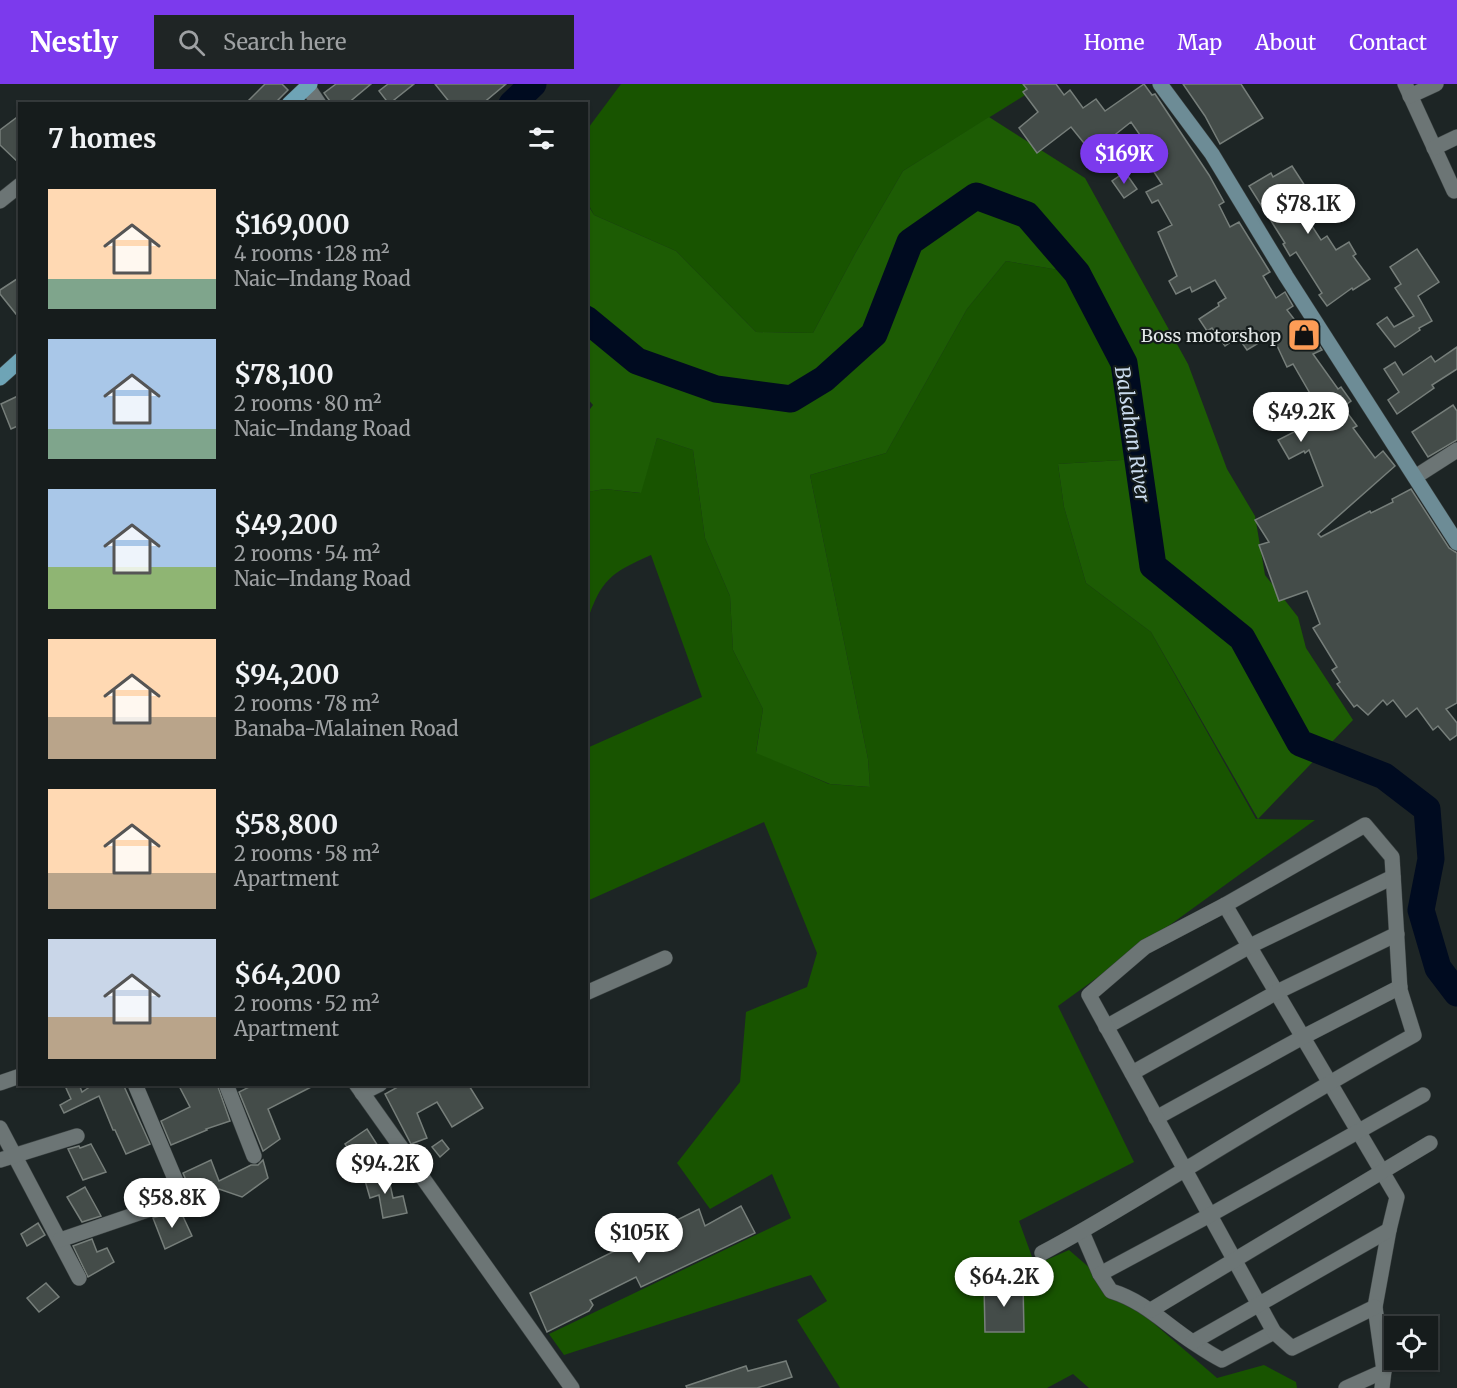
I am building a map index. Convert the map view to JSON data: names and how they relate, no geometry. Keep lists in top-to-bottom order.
{
  "water": ["Balsahan River"],
  "places": {
    "shop": ["Boss motorshop"]
  },
  "page": {
    "header": "Nestly",
    "search": "Search here",
    "nav": [
      "Home",
      "Map",
      "About",
      "Contact"
    ],
    "heading": "7 homes",
    "price": [
      "$169K",
      "$78.1K",
      "$49.2K",
      "$94.2K",
      "$58.8K",
      "$105K",
      "$64.2K"
    ],
    "list": [
      {
        "name": "$169,000",
        "note": "4 rooms · 128 m² · Naic–Indang Road"
      },
      {
        "name": "$78,100",
        "note": "2 rooms · 80 m² · Naic–Indang Road"
      },
      {
        "name": "$49,200",
        "note": "2 rooms · 54 m² · Naic–Indang Road"
      },
      {
        "name": "$94,200",
        "note": "2 rooms · 78 m² · Banaba-Malainen Road"
      },
      {
        "name": "$58,800",
        "note": "2 rooms · 58 m² · Apartment"
      },
      {
        "name": "$64,200",
        "note": "2 rooms · 52 m² · Apartment"
      }
    ]
  }
}
